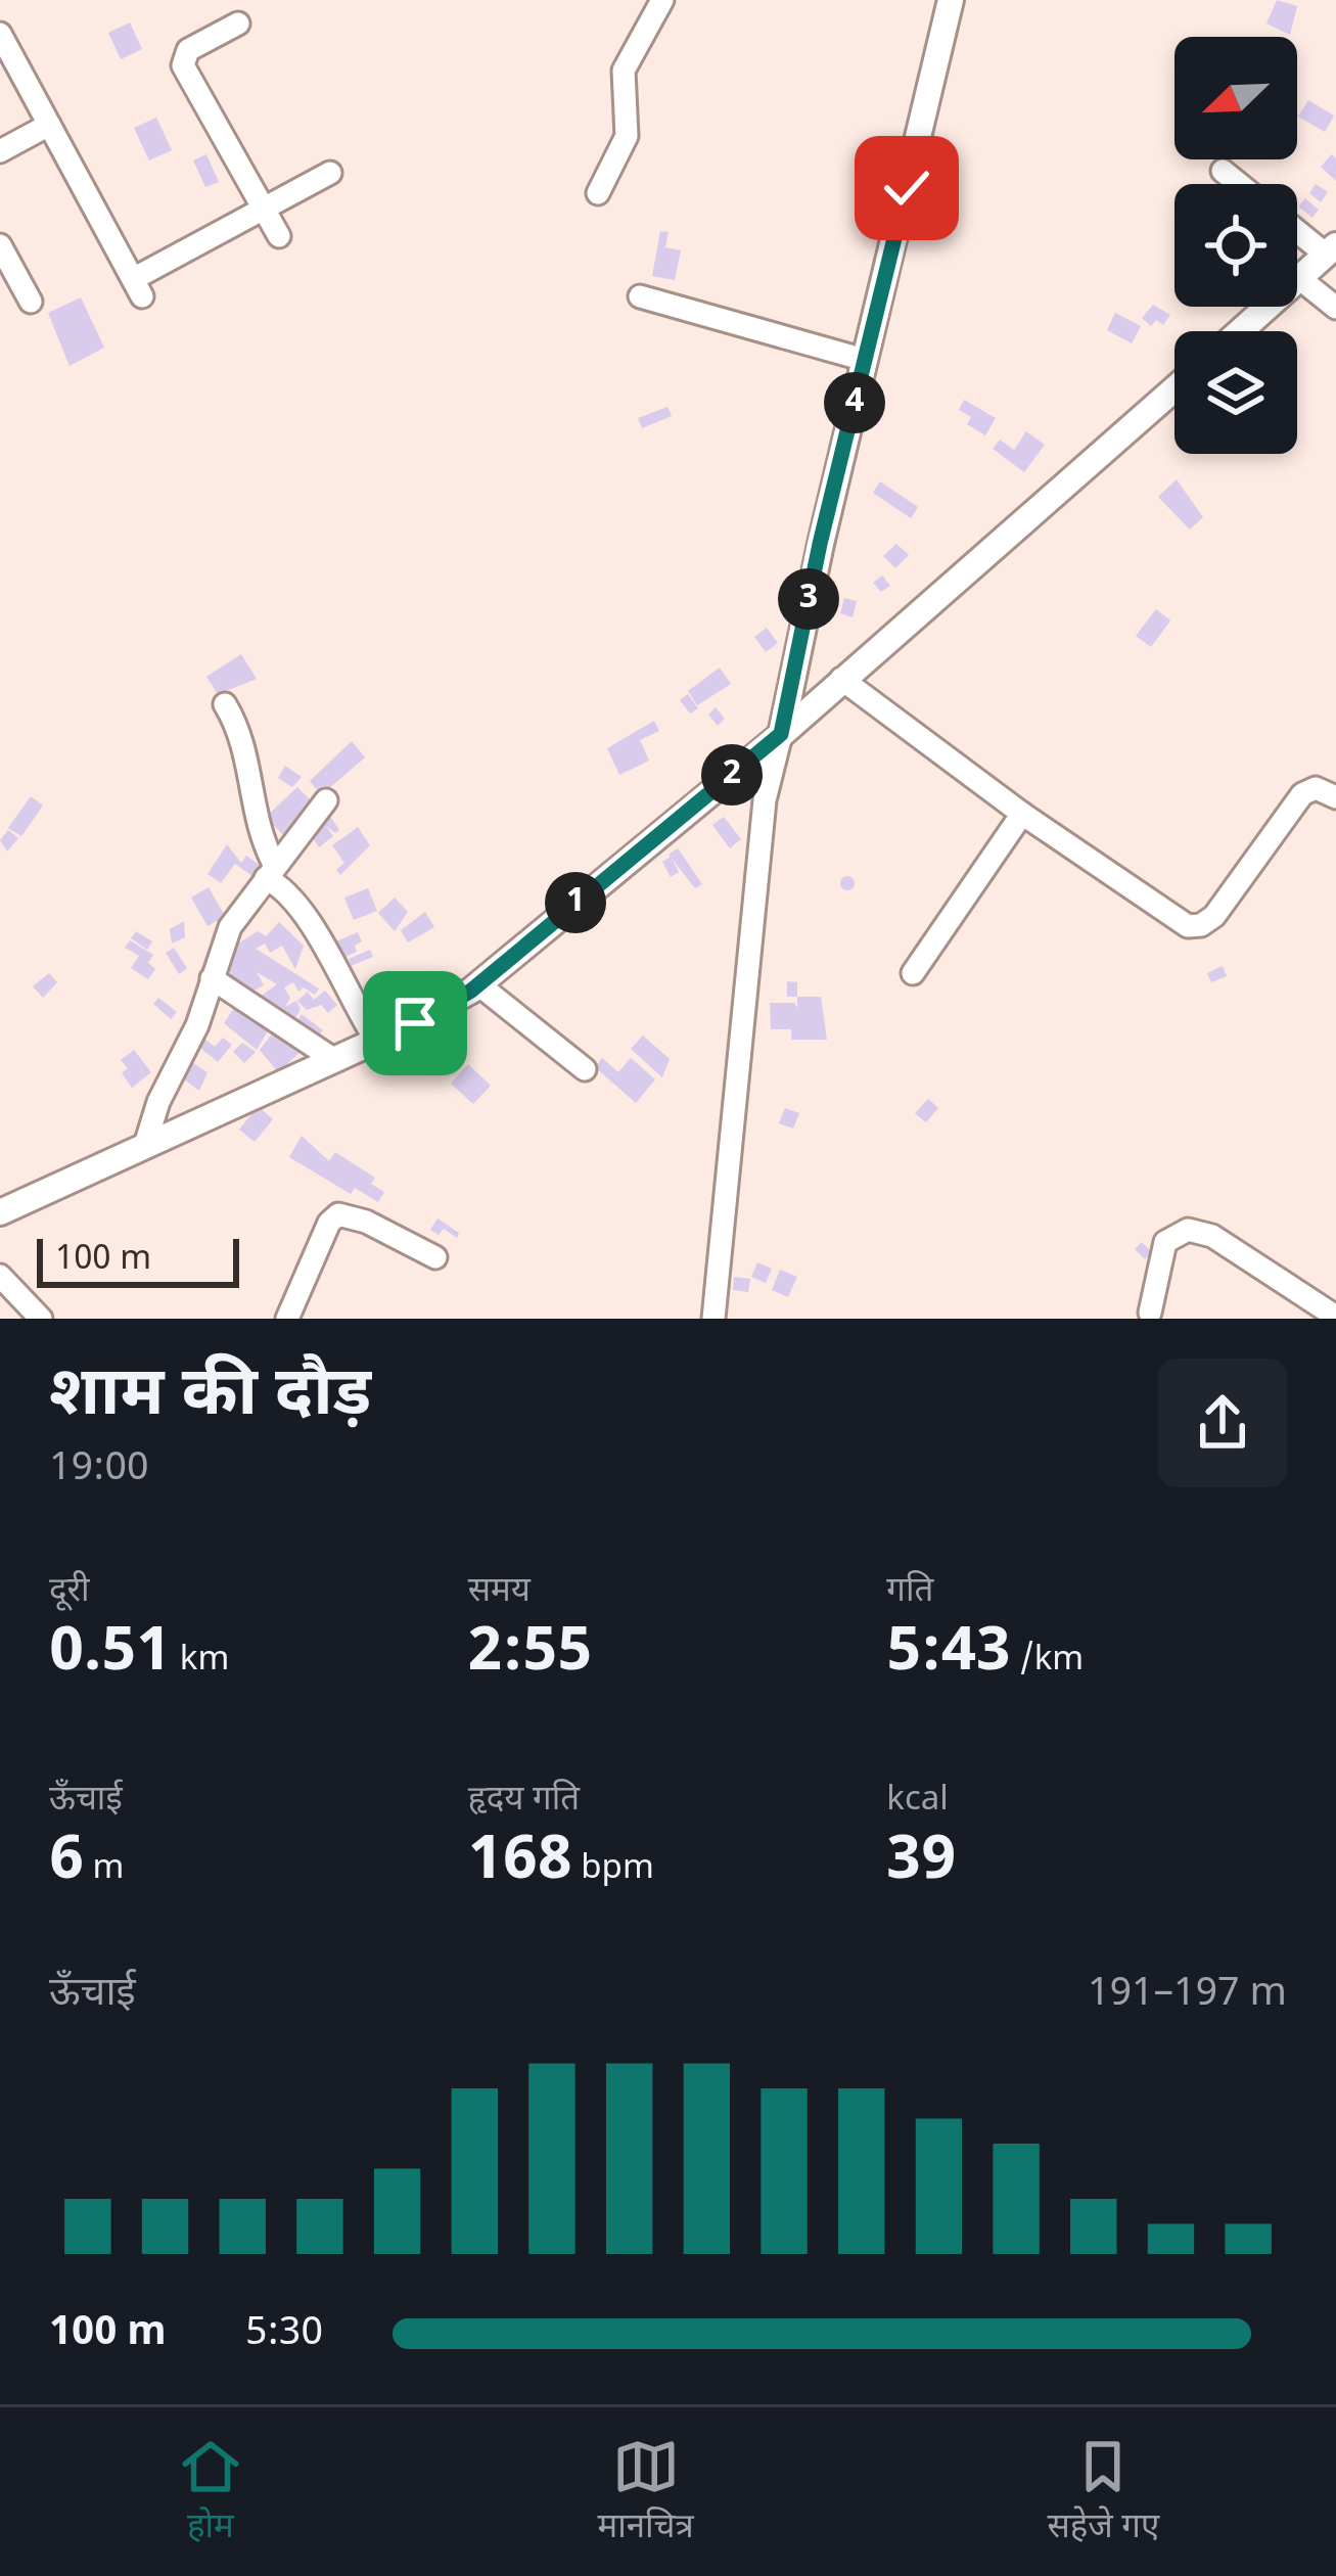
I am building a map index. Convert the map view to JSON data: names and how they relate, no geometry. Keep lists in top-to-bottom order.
{
  "scale_bar": "100 m",
  "north": "bottom left",
  "page": {
    "pins": [
      "4",
      "3",
      "2",
      "1"
    ],
    "scale": "100 m",
    "heading": ["शाम की दौड़", "19:00"],
    "stats": [
      ["दूरी", "0.51 km"],
      ["समय", "2:55"],
      ["गति", "5:43 /km"],
      ["ऊँचाई", "6 m"],
      ["हृदय गति", "168 bpm"],
      ["kcal", "39"]
    ],
    "chart": ["ऊँचाई", "191–197 m"],
    "list": [
      {
        "name": "100 m",
        "note": "5:30"
      }
    ],
    "tabs": ["होम", "मानचित्र", "सहेजे गए"]
  }
}
